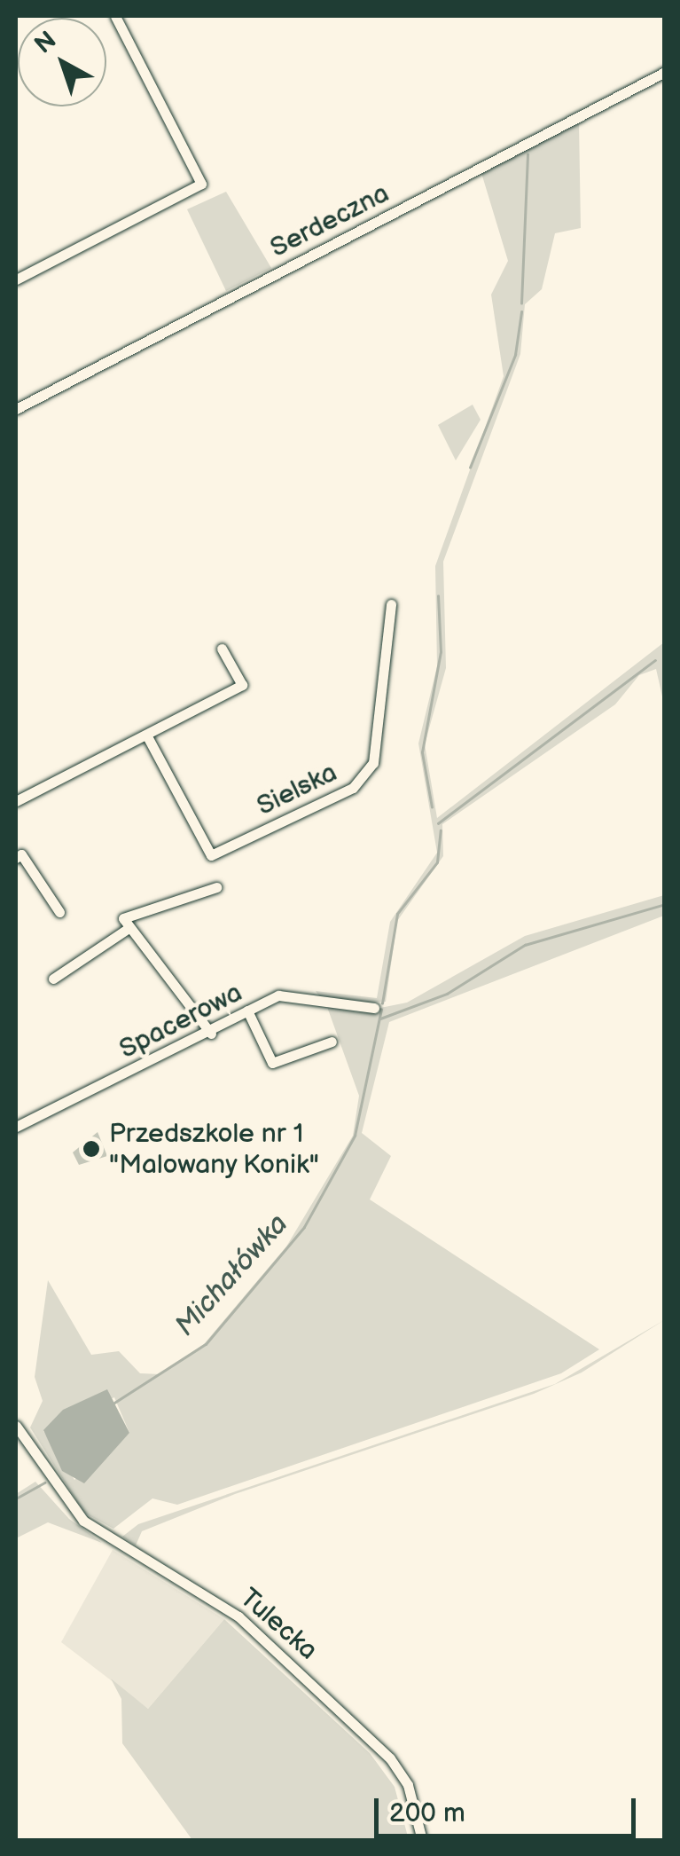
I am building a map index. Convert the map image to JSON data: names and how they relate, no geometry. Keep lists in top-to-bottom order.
{
  "streets": {
    "street": [
      "Serdeczna",
      "Sielska",
      "Spacerowa",
      "Tulecka"
    ]
  },
  "water": ["Michałówka"],
  "places": ["Przedszkole nr 1 \"Malowany Konik\""],
  "scale_bar": "200 m",
  "north": "top left"
}
